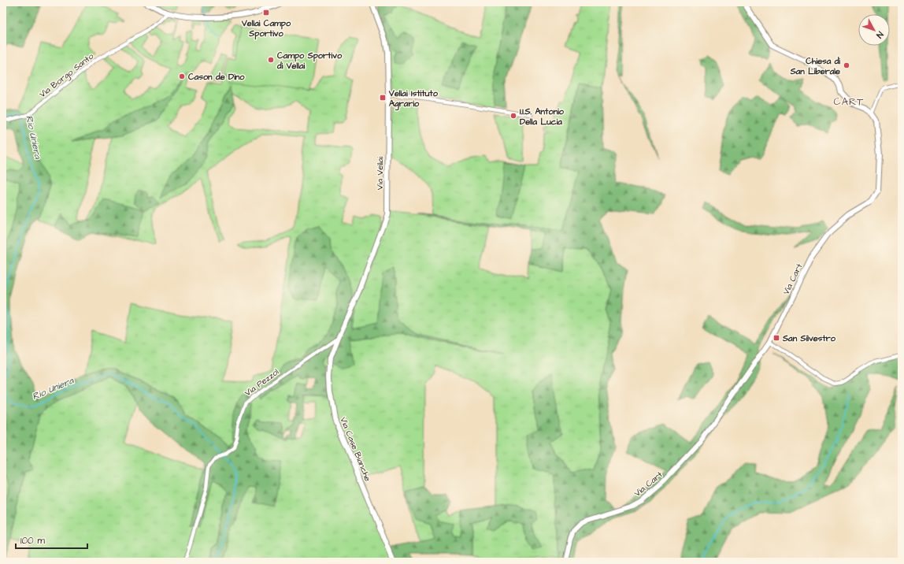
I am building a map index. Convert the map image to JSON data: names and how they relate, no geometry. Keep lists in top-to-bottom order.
{
  "streets": {
    "street": [
      "Via Borgo Santo",
      "Via Vellai",
      "Via Cart",
      "Via Pezzol",
      "Via Case Bianche"
    ]
  },
  "crossings": [
    ["Via Vellai", "Via Pezzol"],
    ["Via Vellai", "Via Case Bianche"],
    ["Via Pezzol", "Via Case Bianche"]
  ],
  "districts": ["CART"],
  "water": ["Rio Uniera"],
  "places": {
    "transit": ["Vellai Campo Sportivo", "Vellai Istituto Agrario", "San Silvestro"],
    "other": [
      "Campo Sportivo di Vellai",
      "Chiesa di San Liberale",
      "Cason de Dino",
      "I.I.S. Antonio Della Lucia"
    ]
  },
  "scale_bar": "100 m",
  "north": "bottom right"
}
